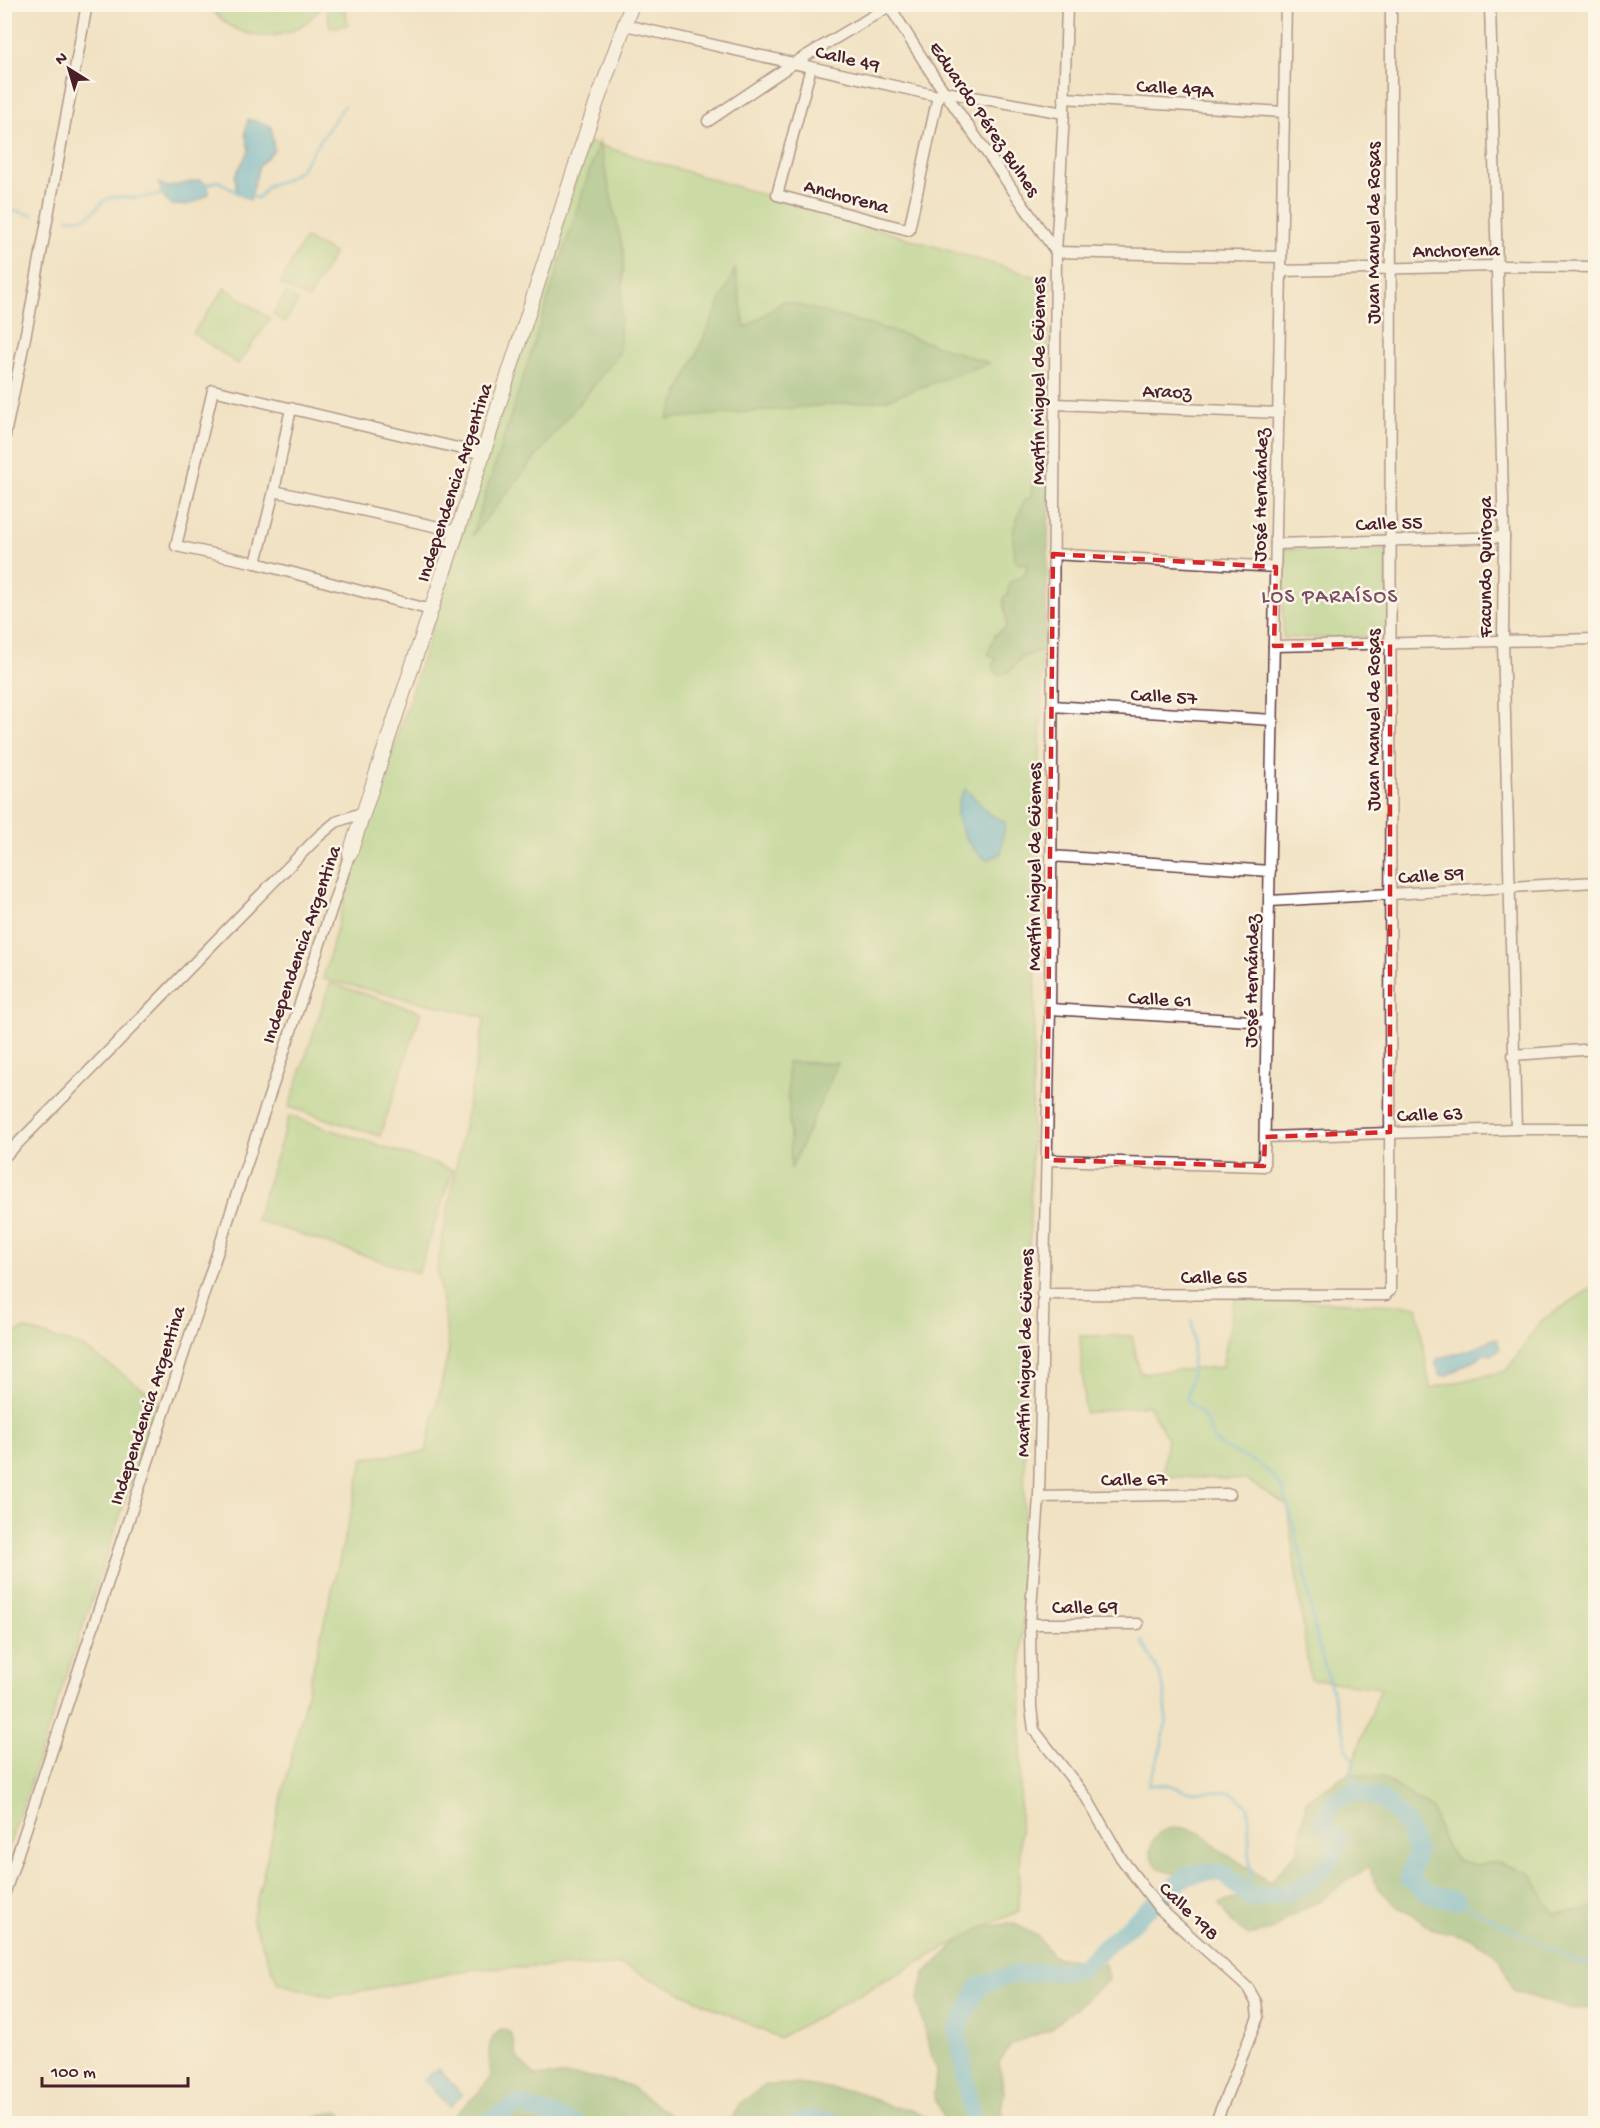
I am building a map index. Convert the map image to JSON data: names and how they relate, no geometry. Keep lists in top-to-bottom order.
{
  "streets": {
    "main road": ["Independencia Argentina"],
    "street": [
      "Calle 49",
      "Calle 49A",
      "Eduardo Pérez Bulnes",
      "Anchorena",
      "Juan Manuel de Rosas",
      "Martín Miguel de Güemes",
      "Araoz",
      "José Hernández",
      "Calle 55",
      "Facundo Quiroga",
      "Calle 57",
      "Calle 59",
      "Calle 61",
      "Calle 63",
      "Calle 65",
      "Calle 67",
      "Calle 69",
      "Calle 198"
    ]
  },
  "crossings": [
    ["Calle 49", "Eduardo Pérez Bulnes"],
    ["Calle 49", "Anchorena"],
    ["Calle 49", "Martín Miguel de Güemes"],
    ["Calle 49", "Independencia Argentina"],
    ["Calle 49A", "Martín Miguel de Güemes"],
    ["Calle 49A", "José Hernández"],
    ["Eduardo Pérez Bulnes", "Anchorena"],
    ["Eduardo Pérez Bulnes", "Martín Miguel de Güemes"],
    ["Anchorena", "Juan Manuel de Rosas"],
    ["Anchorena", "José Hernández"],
    ["Anchorena", "Facundo Quiroga"],
    ["Juan Manuel de Rosas", "Calle 55"],
    ["Juan Manuel de Rosas", "Calle 59"],
    ["Juan Manuel de Rosas", "Calle 63"],
    ["Juan Manuel de Rosas", "Calle 65"],
    ["Martín Miguel de Güemes", "Araoz"],
    ["Martín Miguel de Güemes", "José Hernández"],
    ["Martín Miguel de Güemes", "Calle 57"],
    ["Martín Miguel de Güemes", "Calle 61"],
    ["Martín Miguel de Güemes", "Calle 65"],
    ["Martín Miguel de Güemes", "Calle 67"],
    ["Martín Miguel de Güemes", "Calle 69"],
    ["Martín Miguel de Güemes", "Calle 198"],
    ["Araoz", "José Hernández"],
    ["José Hernández", "Calle 55"],
    ["José Hernández", "Calle 57"],
    ["José Hernández", "Calle 59"],
    ["José Hernández", "Calle 61"],
    ["José Hernández", "Calle 63"],
    ["Calle 55", "Facundo Quiroga"],
    ["Facundo Quiroga", "Calle 59"],
    ["Facundo Quiroga", "Calle 63"]
  ],
  "districts": ["LOS PARAÍSOS"],
  "scale_bar": "100 m",
  "north": "top left"
}
